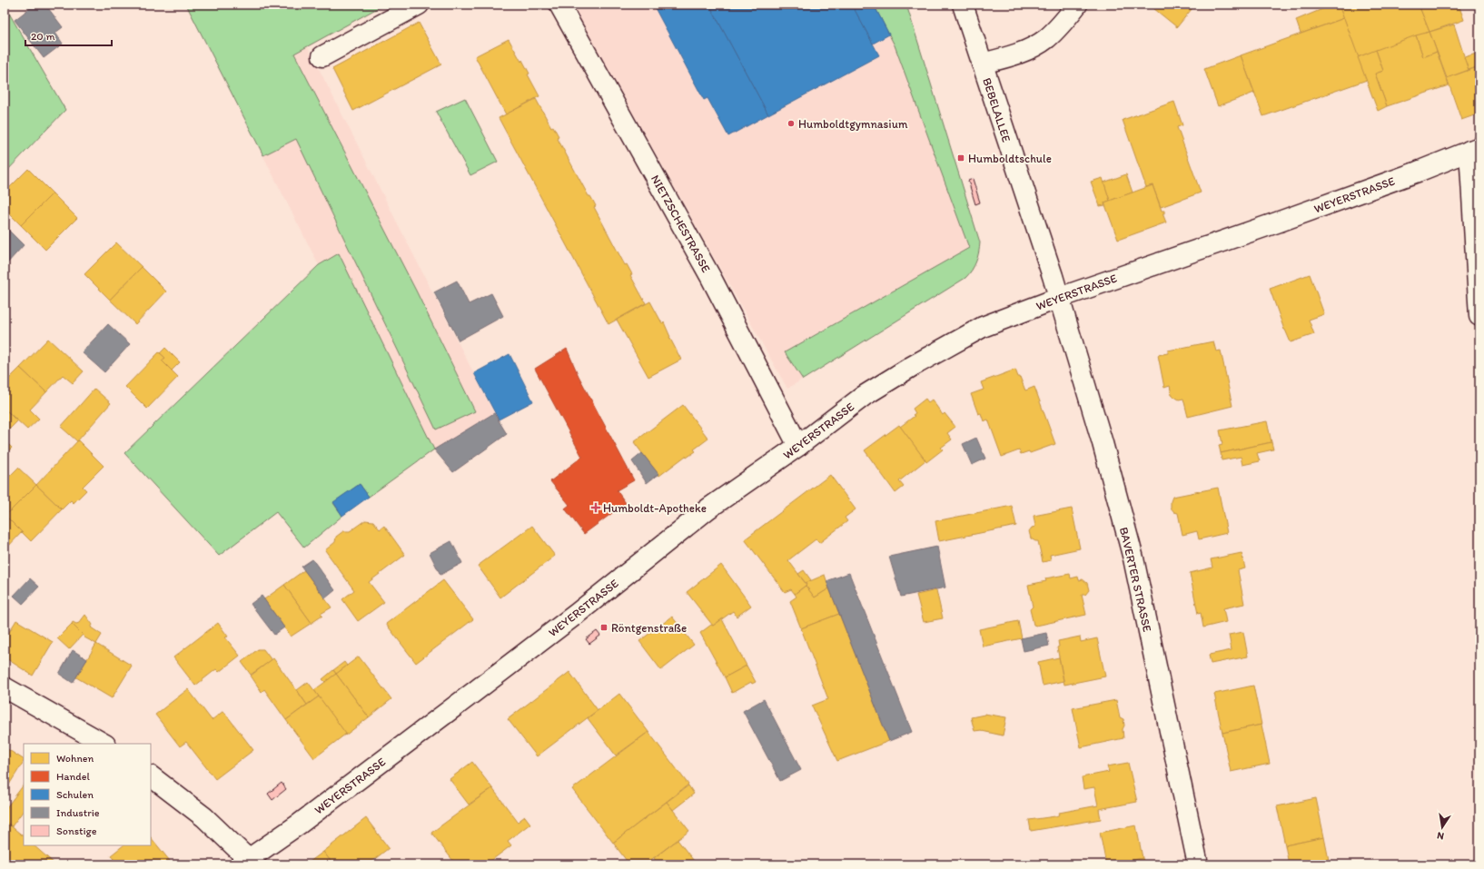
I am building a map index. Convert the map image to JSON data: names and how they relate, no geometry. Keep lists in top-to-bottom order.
{
  "streets": {
    "main road": [
      "BEBELALLEE",
      "WEYERSTRASSE",
      "NIETZSCHESTRASSE",
      "BAVERTER STRASSE"
    ]
  },
  "crossings": [
    ["BEBELALLEE", "WEYERSTRASSE"],
    ["BEBELALLEE", "BAVERTER STRASSE"],
    ["WEYERSTRASSE", "NIETZSCHESTRASSE"],
    ["WEYERSTRASSE", "BAVERTER STRASSE"]
  ],
  "places": {
    "other": ["Humboldtgymnasium"],
    "transit": ["Humboldtschule", "Röntgenstraße"],
    "health": ["Humboldt-Apotheke"]
  },
  "legend": [
    "Wohnen",
    "Handel",
    "Schulen",
    "Industrie",
    "Sonstige"
  ],
  "scale_bar": "20 m",
  "north": "bottom"
}
